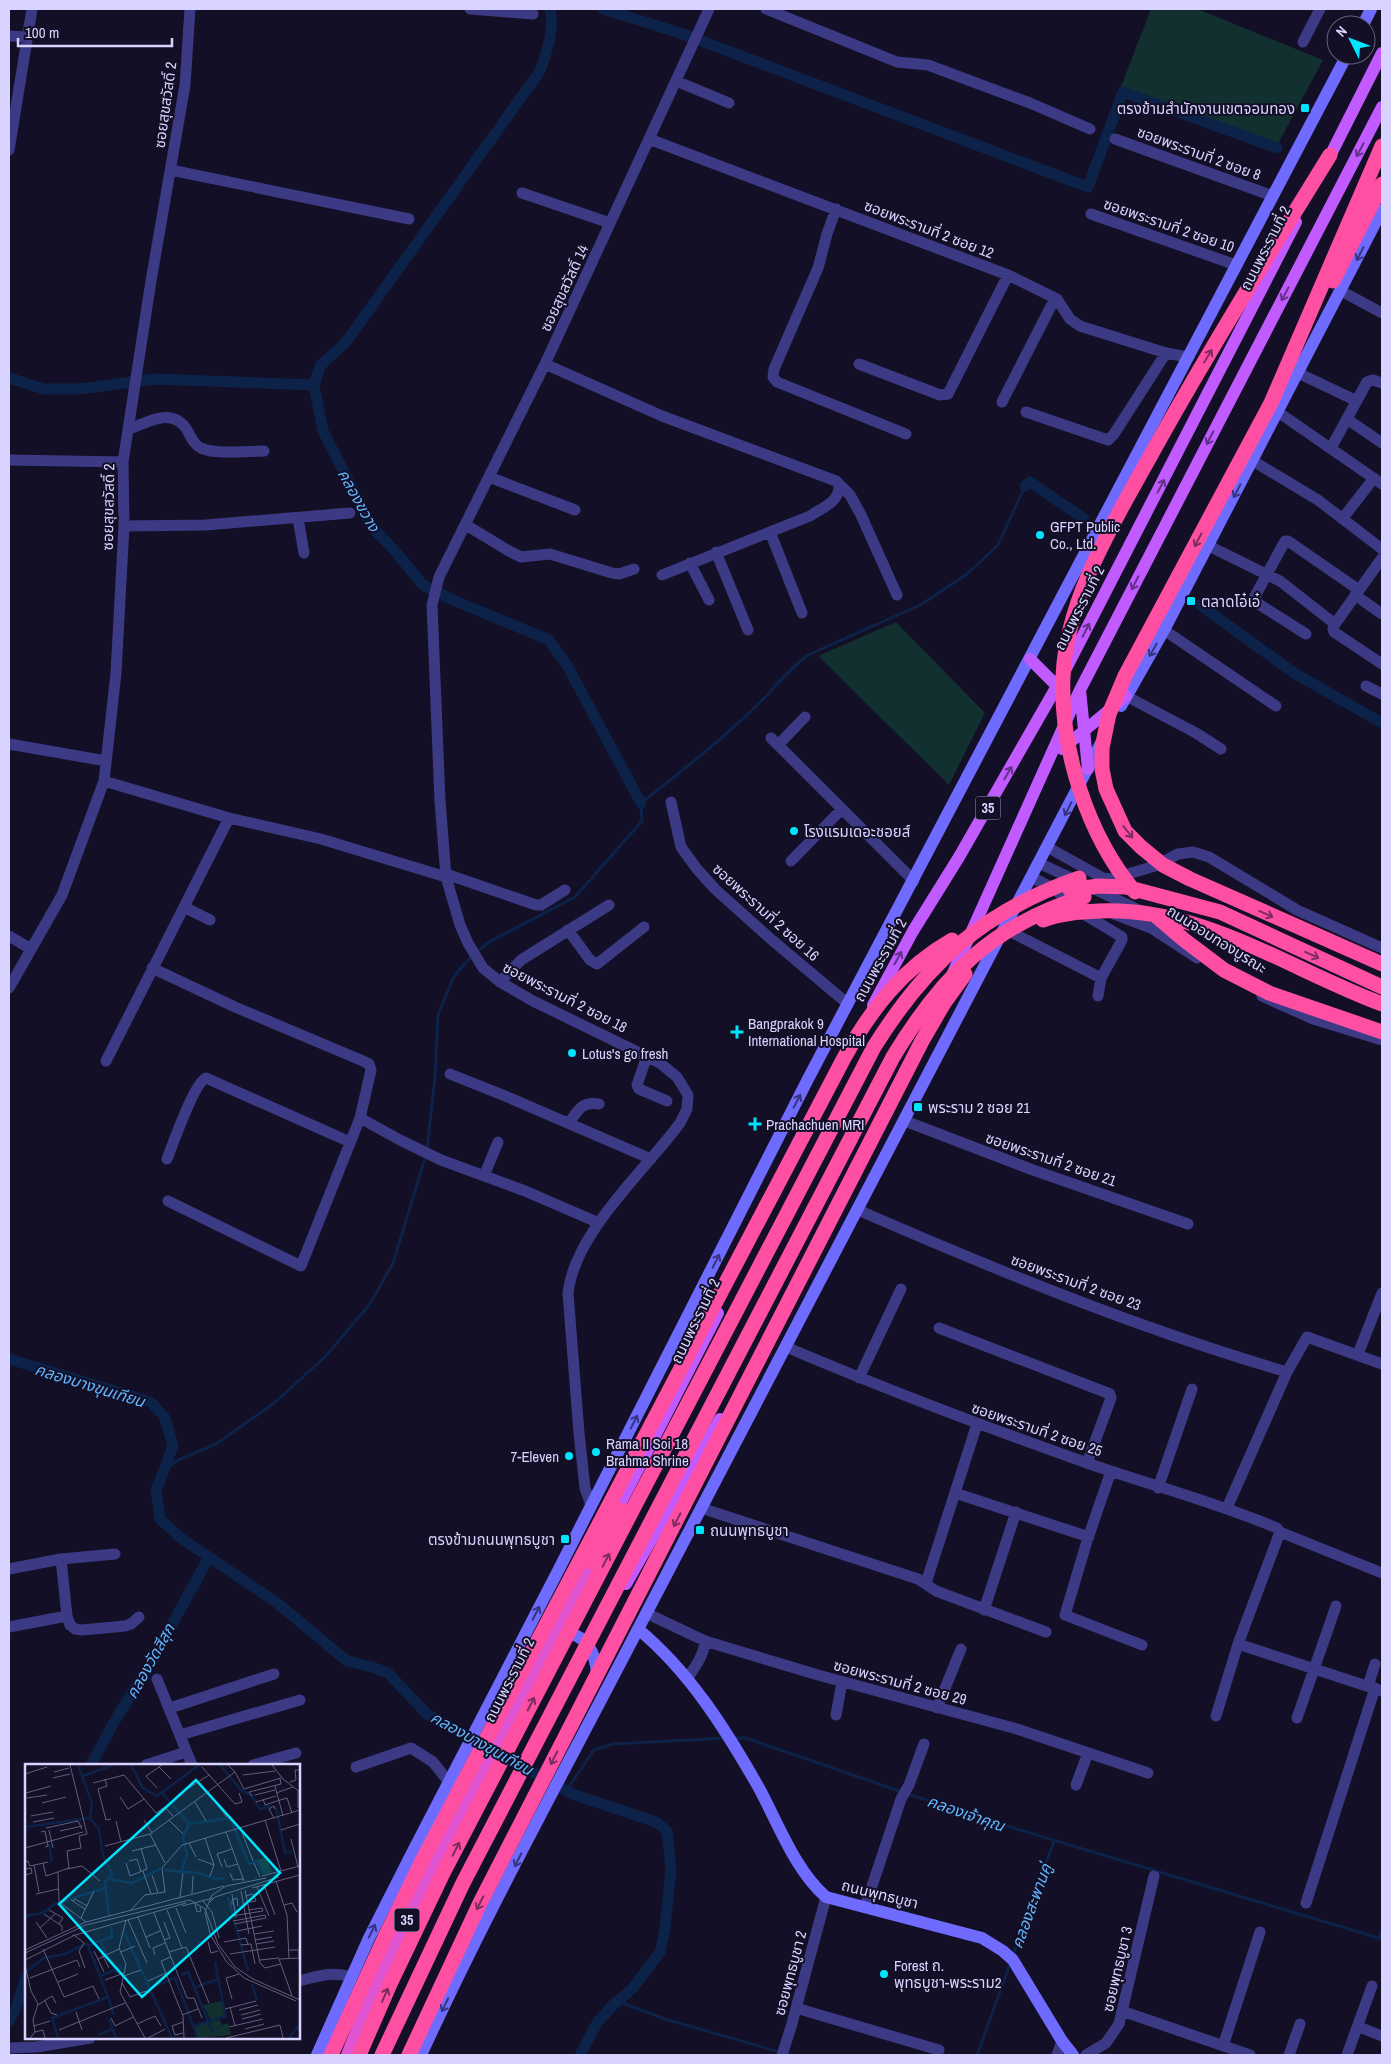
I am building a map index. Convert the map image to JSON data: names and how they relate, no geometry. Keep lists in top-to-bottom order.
{
  "streets": {
    "highway": ["ถนนพระรามที่ 2", "35"],
    "main road": ["ถนนพุทธบูชา"],
    "street": [
      "ซอยสุขสวัสดิ์ 2",
      "ซอยพระรามที่ 2 ซอย 8",
      "ซอยพระรามที่ 2 ซอย 10",
      "ซอยพระรามที่ 2 ซอย 12",
      "ซอยสุขสวัสดิ์ 14",
      "ซอยพระรามที่ 2 ซอย 16",
      "ถนนจอมทองบูรณะ",
      "ซอยพระรามที่ 2 ซอย 18",
      "ซอยพระรามที่ 2 ซอย 21",
      "ซอยพระรามที่ 2 ซอย 23",
      "ซอยพระรามที่ 2 ซอย 25",
      "ซอยพระรามที่ 2 ซอย 29",
      "ซอยพุทธบูชา 3",
      "ซอยพุทธบูชา 2"
    ]
  },
  "crossings": [
    ["ซอยพระรามที่ 2 ซอย 8", "ถนนพระรามที่ 2"],
    ["ซอยพระรามที่ 2 ซอย 10", "ถนนพระรามที่ 2"],
    ["ซอยพระรามที่ 2 ซอย 12", "ถนนพระรามที่ 2"],
    ["ซอยพระรามที่ 2 ซอย 12", "ซอยสุขสวัสดิ์ 14"],
    ["ถนนพระรามที่ 2", "ซอยพระรามที่ 2 ซอย 16"],
    ["ถนนพระรามที่ 2", "ซอยพระรามที่ 2 ซอย 18"],
    ["ซอยสุขสวัสดิ์ 14", "ซอยพระรามที่ 2 ซอย 18"],
    ["ถนนพุทธบูชา", "ซอยพุทธบูชา 2"]
  ],
  "water": [
    "คลองขวาง",
    "คลองบางขุนเทียน",
    "คลองวัดสีสุก",
    "คลองเจ้าคุณ",
    "คลองสะพานคู่"
  ],
  "places": {
    "transit": [
      "ตรงข้ามสำนักงานเขตจอมทอง",
      "ตลาดโอ๋เอ๋",
      "พระราม 2 ซอย 21",
      "ถนนพุทธบูชา",
      "ตรงข้ามถนนพุทธบูชา"
    ],
    "other": [
      "GFPT Public Co., Ltd.",
      "โรงแรมเดอะชอยส์",
      "Lotus's go fresh",
      "Rama II Soi 18 Brahma Shrine",
      "7-Eleven",
      "Forest ถ. พุทธบูชา-พระราม2"
    ],
    "health": ["Bangprakok 9 International Hospital", "Prachachuen MRI"]
  },
  "scale_bar": "100 m",
  "north": "top left"
}
